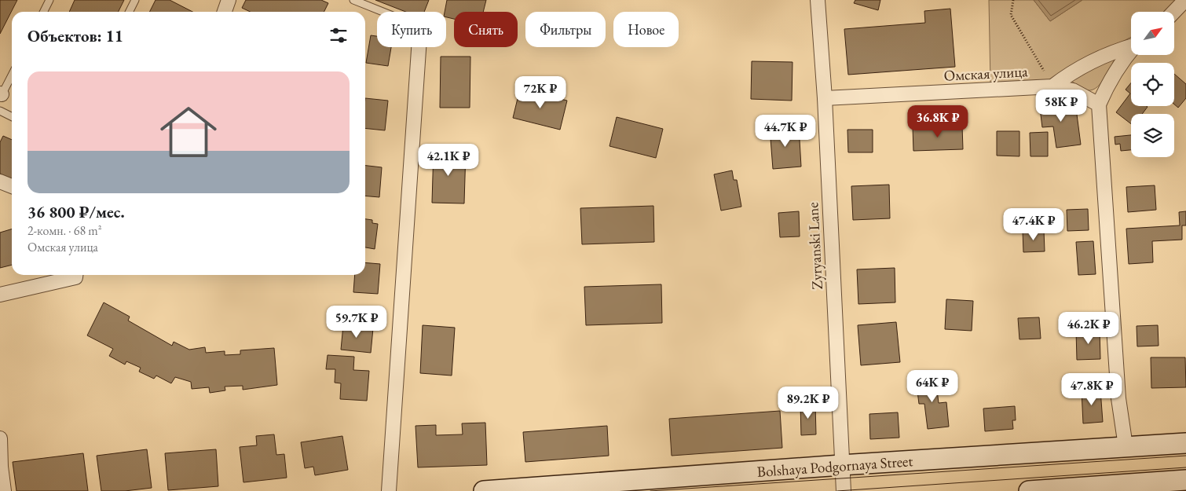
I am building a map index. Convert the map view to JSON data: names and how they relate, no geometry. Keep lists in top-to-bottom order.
{
  "streets": {
    "main road": ["Bolshaya Podgornaya Street"],
    "street": ["Омская улица", "Zyryanski Lane"]
  },
  "crossings": [
    ["Омская улица", "Zyryanski Lane"],
    ["Zyryanski Lane", "Bolshaya Podgornaya Street"]
  ],
  "north": "top right",
  "page": {
    "chip": [
      "Купить",
      "Снять",
      "Фильтры",
      "Новое"
    ],
    "heading": "Объектов: 11",
    "list": [
      {
        "name": "36 800 ₽/мес.",
        "note": "2-комн. · 68 m² · Омская улица"
      }
    ],
    "price": [
      "72K ₽",
      "58K ₽",
      "36.8K ₽",
      "44.7K ₽",
      "42.1K ₽",
      "47.4K ₽",
      "59.7K ₽",
      "46.2K ₽",
      "64K ₽",
      "47.8K ₽",
      "89.2K ₽"
    ]
  }
}
